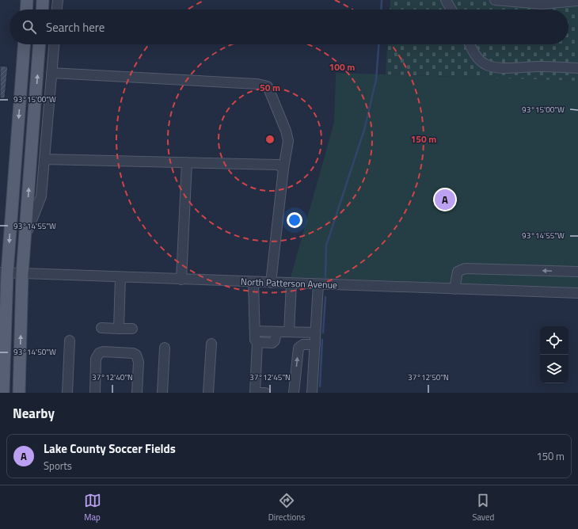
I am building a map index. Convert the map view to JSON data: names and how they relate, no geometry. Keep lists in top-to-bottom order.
{
  "streets": {
    "street": ["North Patterson Avenue"]
  },
  "page": {
    "search": "Search here",
    "pins": "A",
    "heading": "Nearby",
    "list": [
      {
        "mark": "A",
        "name": "Lake County Soccer Fields",
        "note": "Sports",
        "value": "150 m"
      }
    ],
    "nav": ["Map", "Directions", "Saved"]
  },
  "coordinates": [
    "93°15'00\"W",
    "93°14'55\"W",
    "93°14'50\"W",
    "37°12'40\"N",
    "37°12'45\"N",
    "37°12'50\"N"
  ],
  "rings": ["100 m", "50 m", "150 m"]
}
